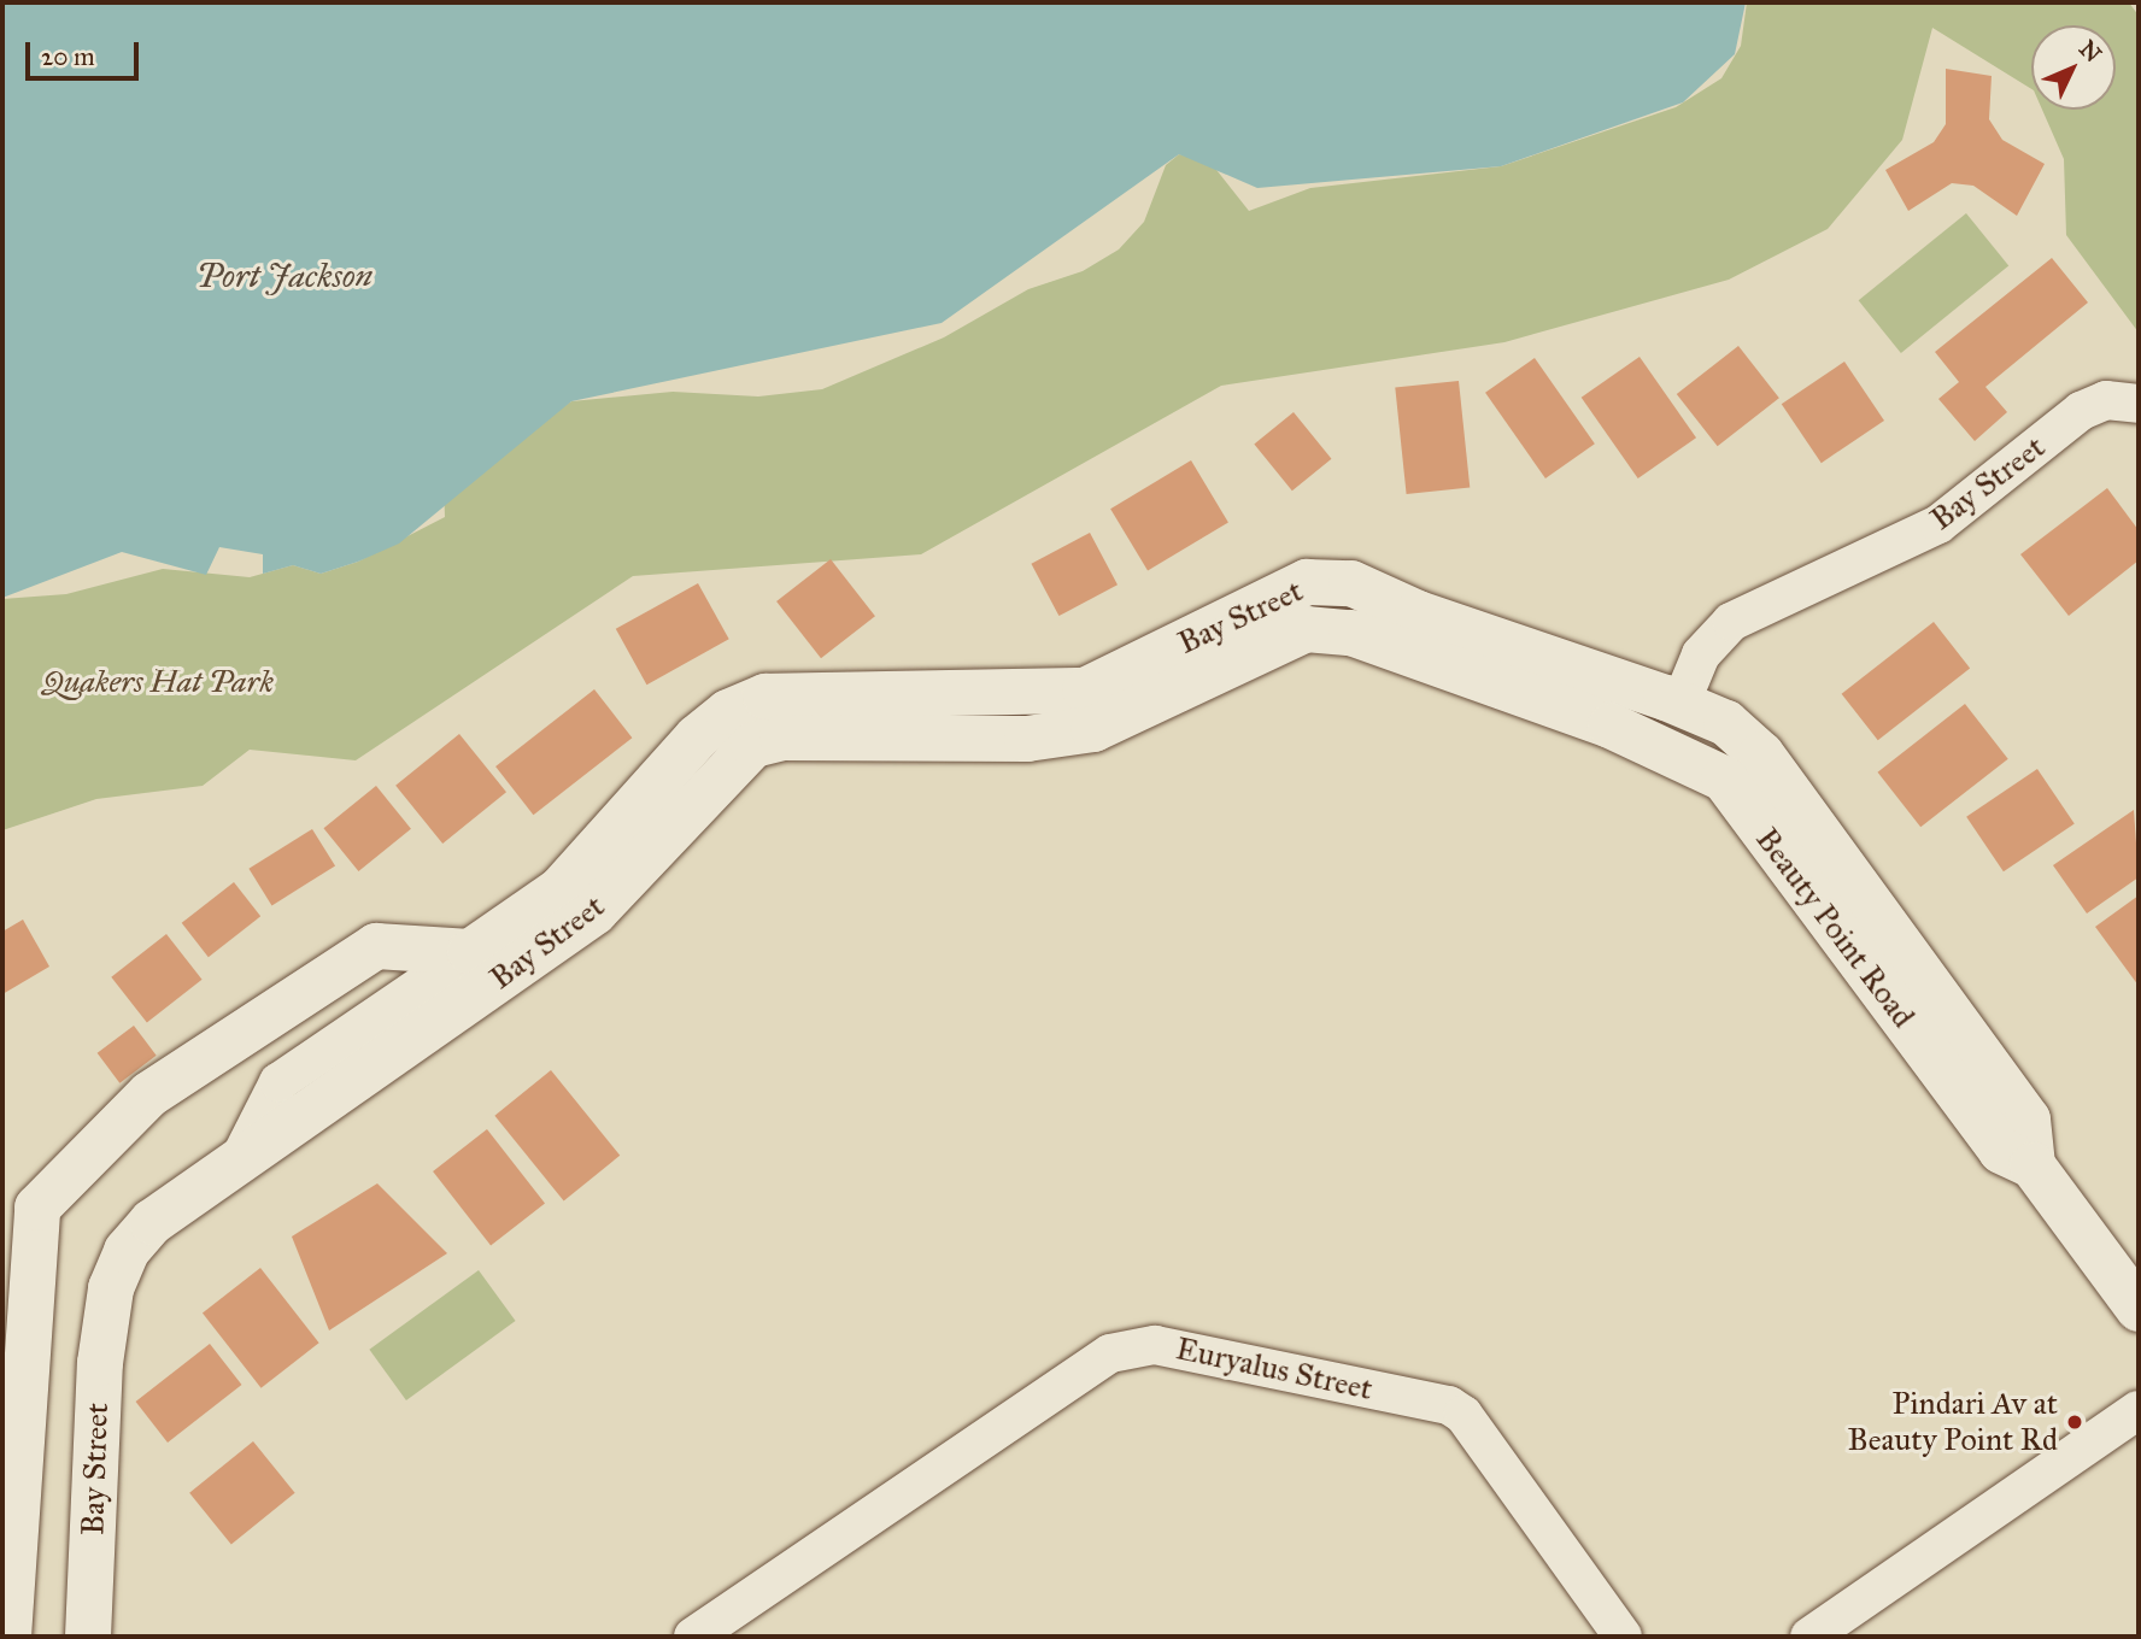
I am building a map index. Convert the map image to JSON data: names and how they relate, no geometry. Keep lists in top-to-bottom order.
{
  "streets": {
    "street": ["Bay Street", "Beauty Point Road", "Euryalus Street"]
  },
  "crossings": [
    ["Bay Street", "Beauty Point Road"]
  ],
  "water": ["Port Jackson"],
  "parks": ["Quakers Hat Park"],
  "places": ["Pindari Av at Beauty Point Rd"],
  "scale_bar": "20 m",
  "north": "top right"
}
